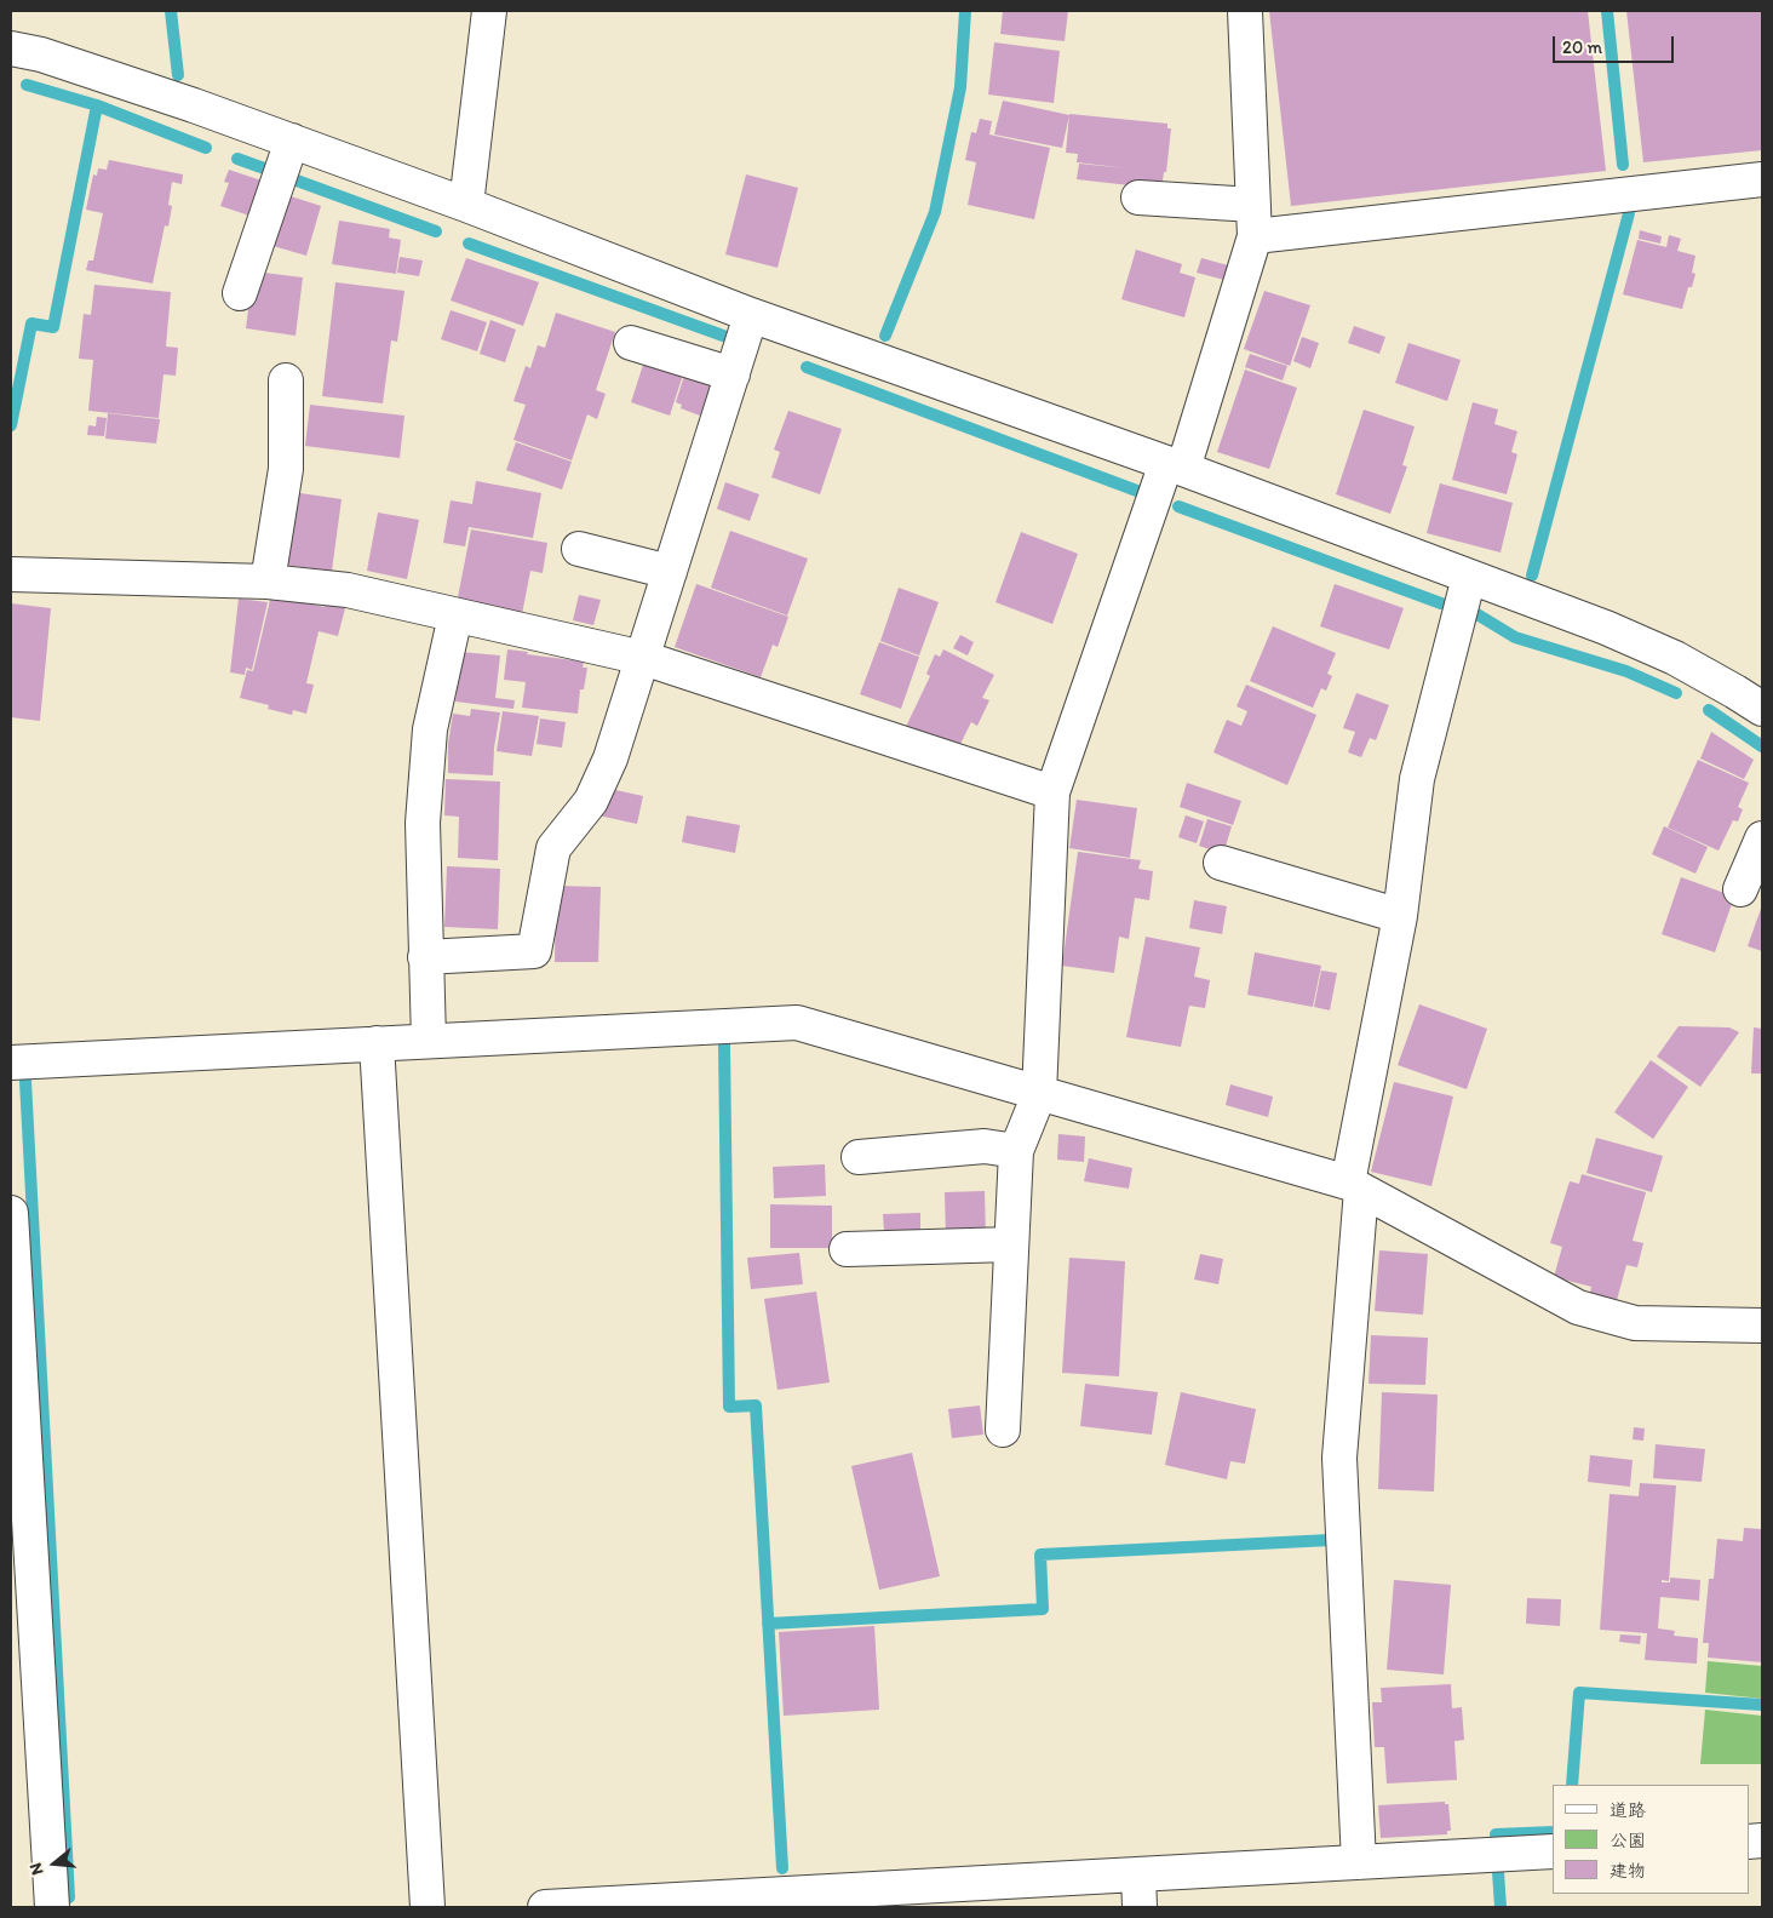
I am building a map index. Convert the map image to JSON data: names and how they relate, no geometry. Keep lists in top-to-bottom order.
{
  "legend": ["道路", "公園", "建物"],
  "scale_bar": "20 m",
  "north": "left"
}
